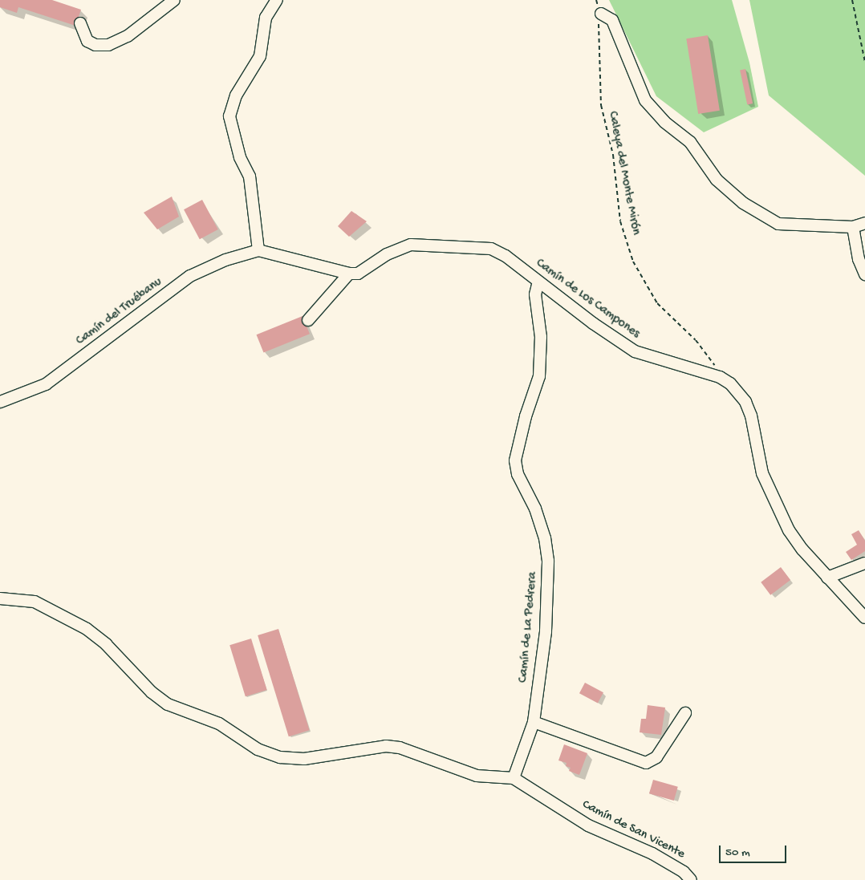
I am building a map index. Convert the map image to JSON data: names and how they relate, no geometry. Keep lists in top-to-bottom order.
{
  "streets": {
    "street": [
      "Camín de Los Campones",
      "Camín del Truébanu",
      "Camín de La Pedrera",
      "Camín de San Vicente"
    ],
    "path": ["Caleya del Monte Mirón"]
  },
  "crossings": [
    ["Caleya del Monte Mirón", "Camín de Los Campones"],
    ["Camín de Los Campones", "Camín de La Pedrera"],
    ["Camín de La Pedrera", "Camín de San Vicente"]
  ],
  "scale_bar": "50 m"
}
